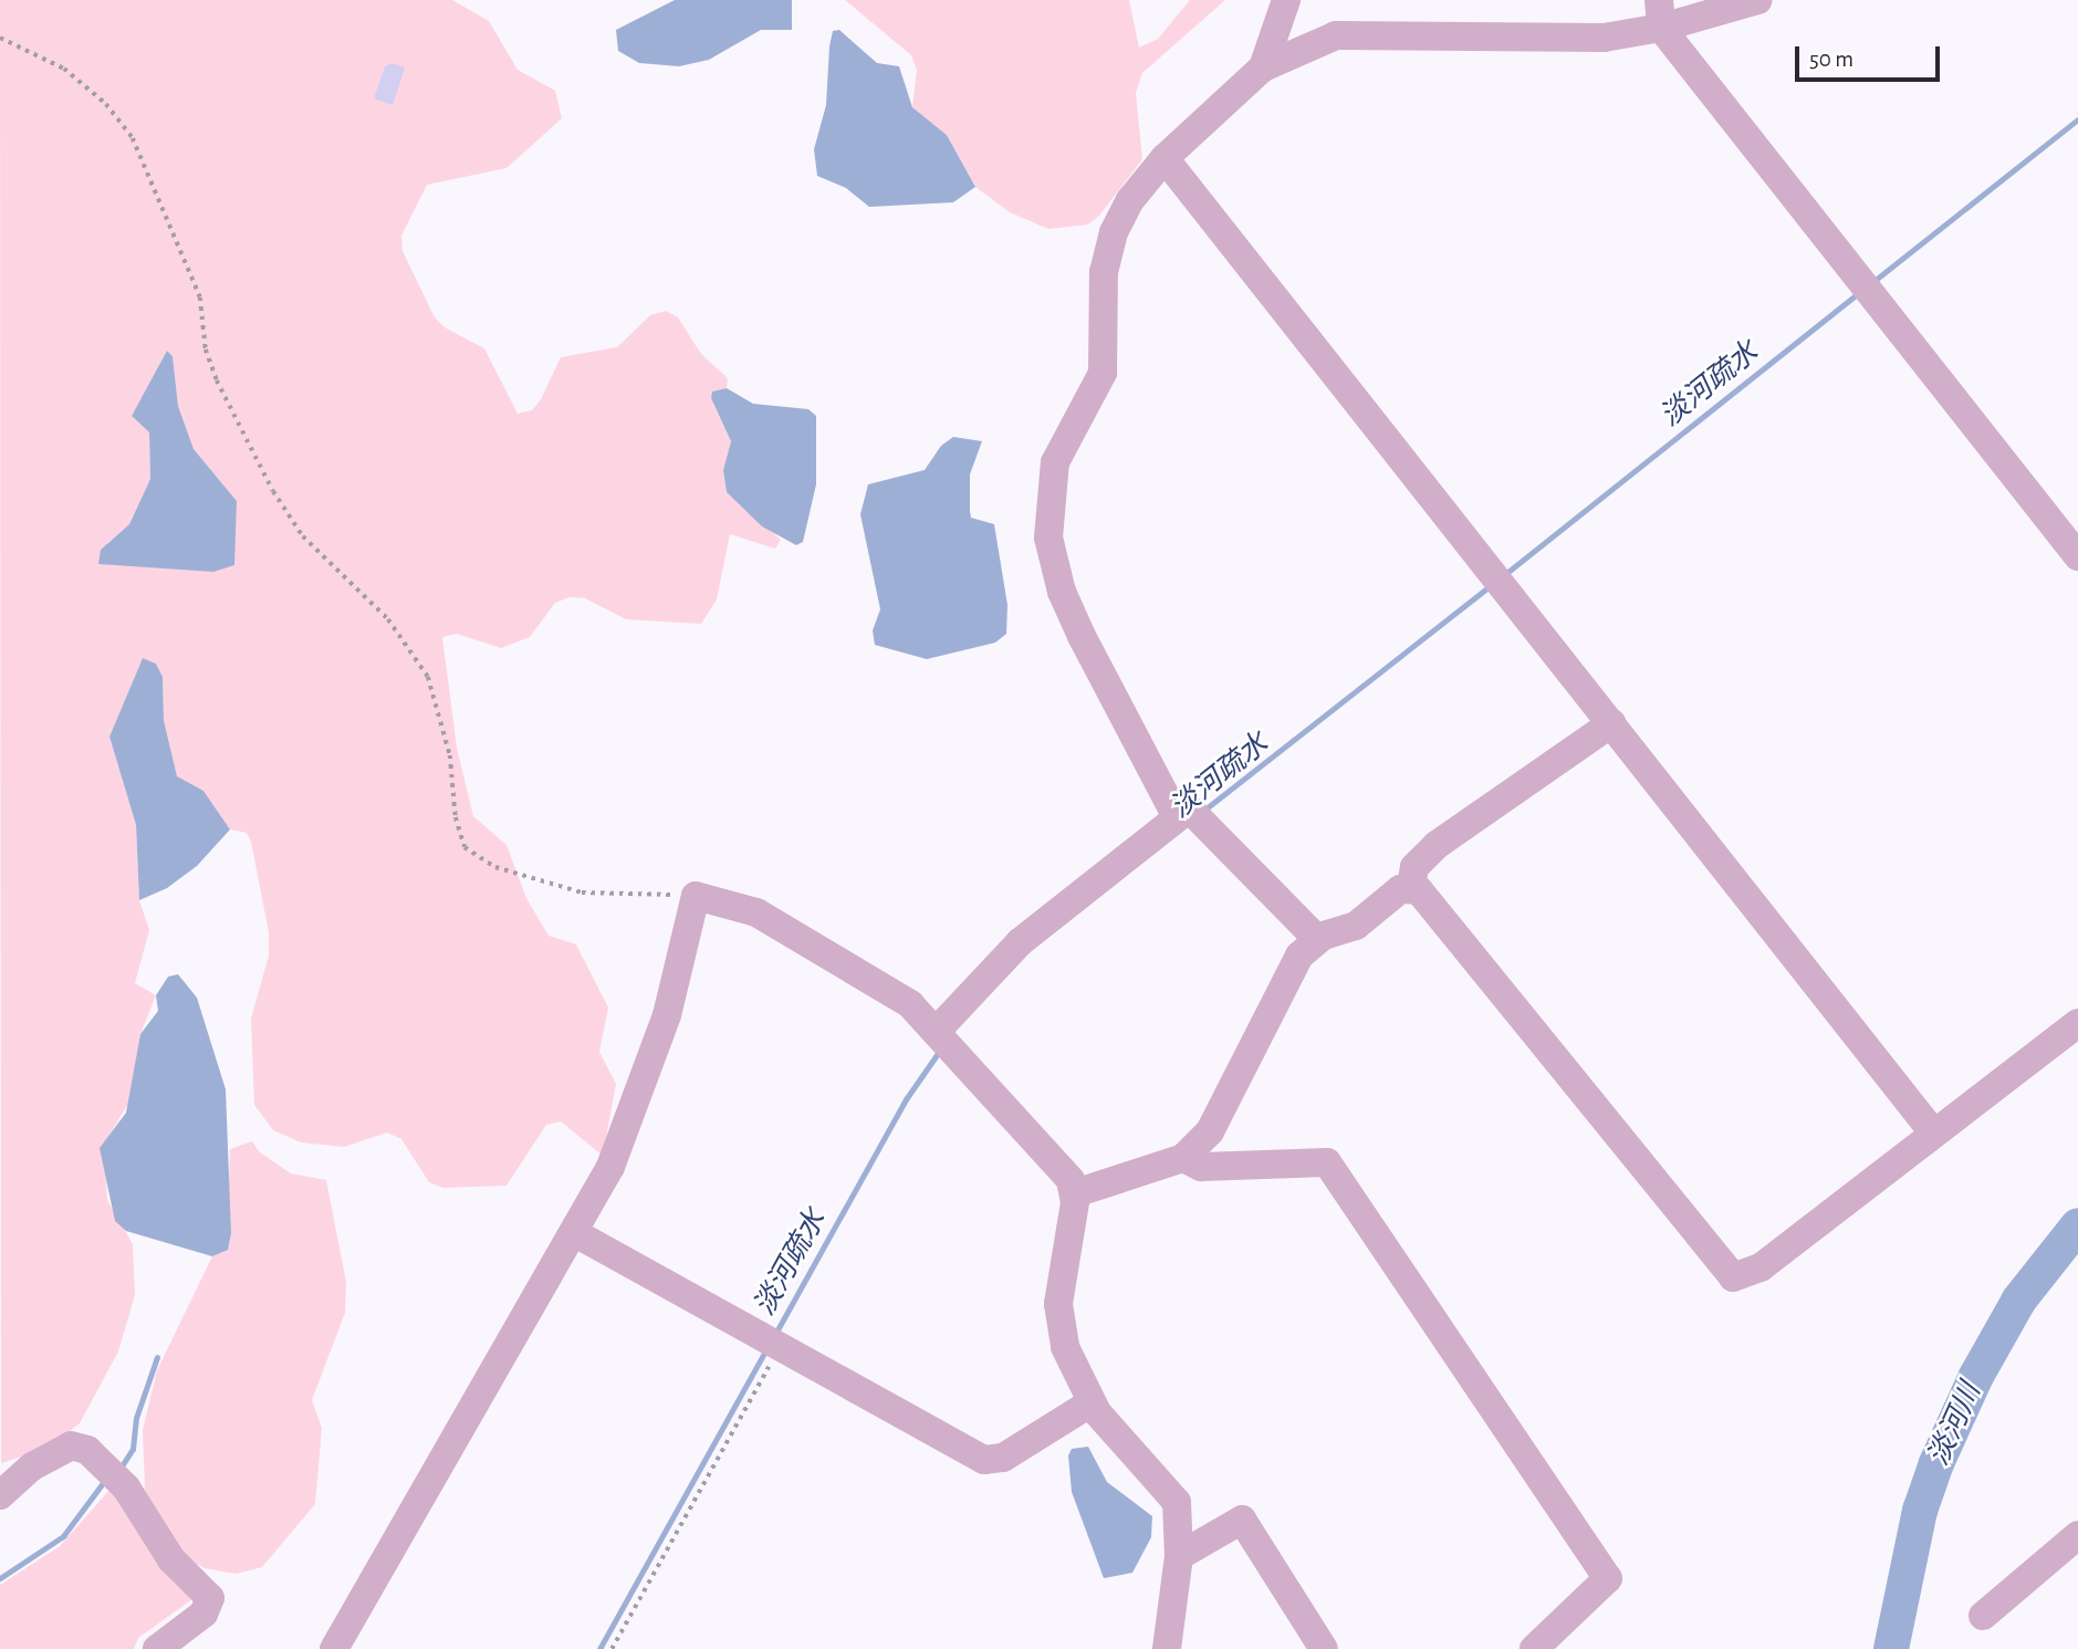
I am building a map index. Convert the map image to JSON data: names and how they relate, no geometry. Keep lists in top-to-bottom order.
{
  "water": ["淡河疏水", "淡河川"],
  "scale_bar": "50 m"
}
